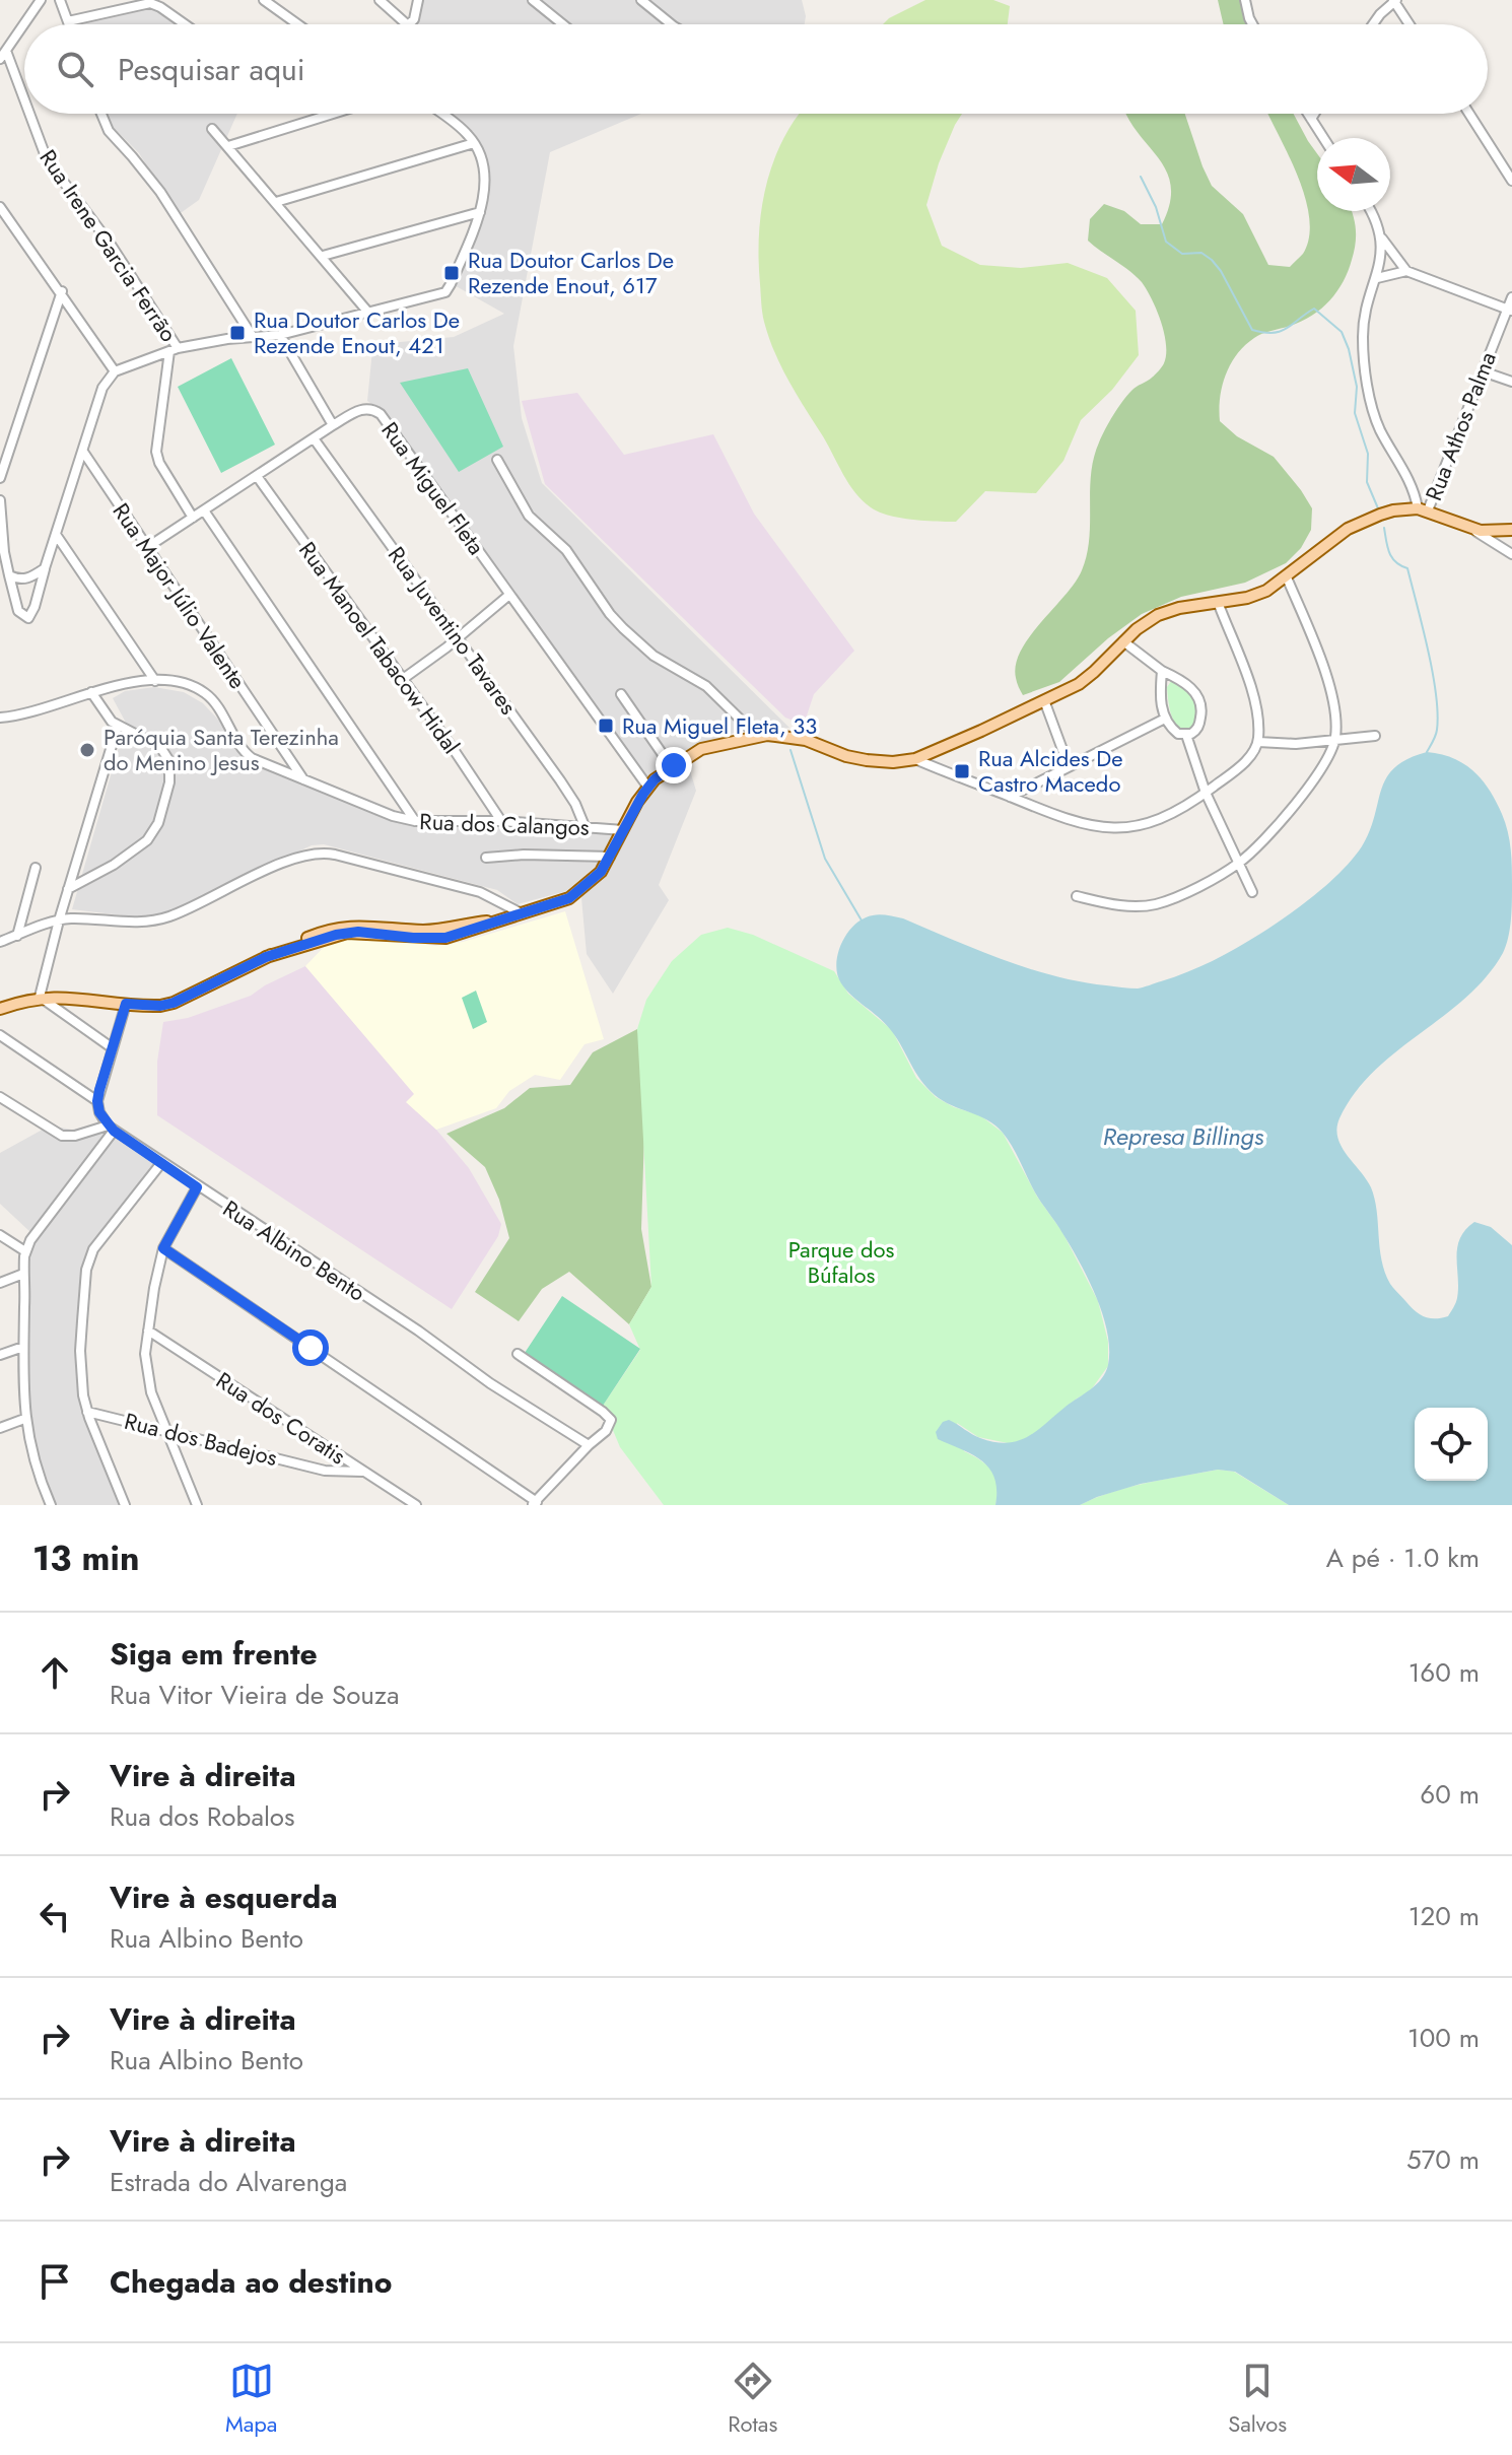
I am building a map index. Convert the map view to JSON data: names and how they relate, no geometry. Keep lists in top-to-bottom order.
{
  "streets": {
    "street": [
      "Rua Irene Garcia Ferrão",
      "Rua Athos Palma",
      "Rua Miguel Fleta",
      "Rua Major Júlio Valente",
      "Rua Juventino Tavares",
      "Rua Manoel Tabacow Hidal",
      "Rua dos Calangos",
      "Rua Albino Bento",
      "Rua dos Coratis",
      "Rua dos Badejos"
    ]
  },
  "crossings": [
    ["Rua Miguel Fleta", "Rua Major Júlio Valente"],
    ["Rua Miguel Fleta", "Rua Juventino Tavares"],
    ["Rua Miguel Fleta", "Rua Manoel Tabacow Hidal"],
    ["Rua Major Júlio Valente", "Rua dos Calangos"],
    ["Rua Juventino Tavares", "Rua dos Calangos"],
    ["Rua Manoel Tabacow Hidal", "Rua dos Calangos"],
    ["Rua dos Coratis", "Rua dos Badejos"]
  ],
  "water": ["Represa Billings"],
  "parks": ["Parque dos Búfalos"],
  "places": {
    "transit": [
      "Rua Doutor Carlos De Rezende Enout, 617",
      "Rua Doutor Carlos De Rezende Enout, 421",
      "Rua Miguel Fleta, 33",
      "Rua Alcides De Castro Macedo"
    ],
    "other": ["Paróquia Santa Terezinha do Menino Jesus"]
  },
  "north": "left",
  "page": {
    "search": "Pesquisar aqui",
    "heading": ["13 min", "A pé · 1.0 km"],
    "list": [
      ["Siga em frente", "Rua Vitor Vieira de Souza", "160 m"],
      ["Vire à direita", "Rua dos Robalos", "60 m"],
      ["Vire à esquerda", "Rua Albino Bento", "120 m"],
      ["Vire à direita", "Rua Albino Bento", "100 m"],
      ["Vire à direita", "Estrada do Alvarenga", "570 m"],
      "Chegada ao destino"
    ],
    "nav": ["Mapa", "Rotas", "Salvos"]
  }
}
